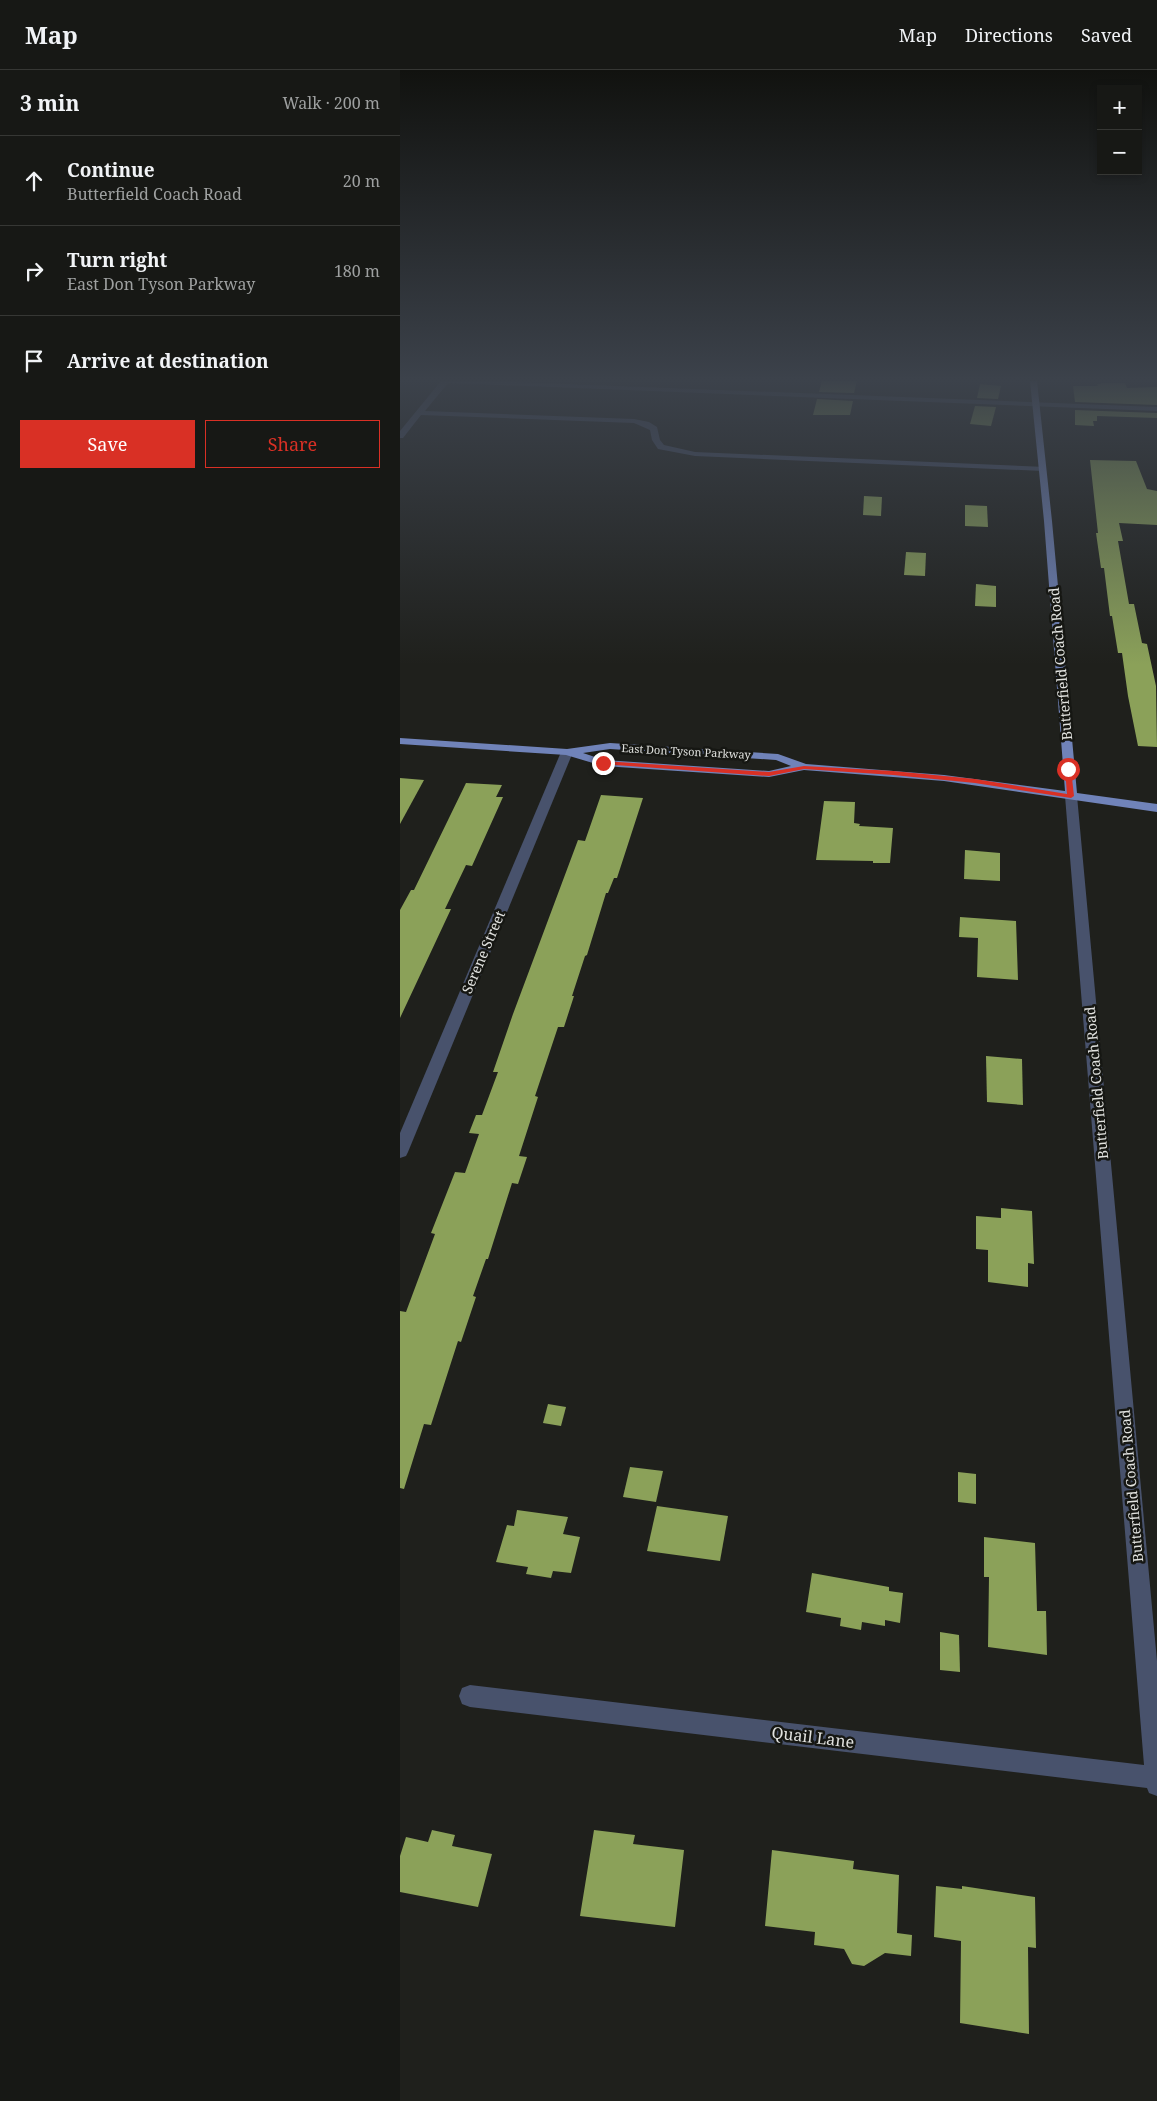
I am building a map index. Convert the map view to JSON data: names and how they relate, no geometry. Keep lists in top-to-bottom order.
{
  "streets": {
    "main road": ["Butterfield Coach Road", "East Don Tyson Parkway"],
    "street": ["Serene Street", "Quail Lane"]
  },
  "crossings": [
    ["Butterfield Coach Road", "East Don Tyson Parkway"],
    ["Butterfield Coach Road", "Quail Lane"],
    ["East Don Tyson Parkway", "Serene Street"]
  ],
  "page": {
    "header": "Map",
    "nav": ["Map", "Directions", "Saved"],
    "heading": ["3 min", "Walk · 200 m"],
    "map_buttons": ["+", "−"],
    "list": [
      ["Continue", "Butterfield Coach Road", "20 m"],
      ["Turn right", "East Don Tyson Parkway", "180 m"],
      "Arrive at destination"
    ],
    "buttons": ["Save", "Share"]
  }
}
